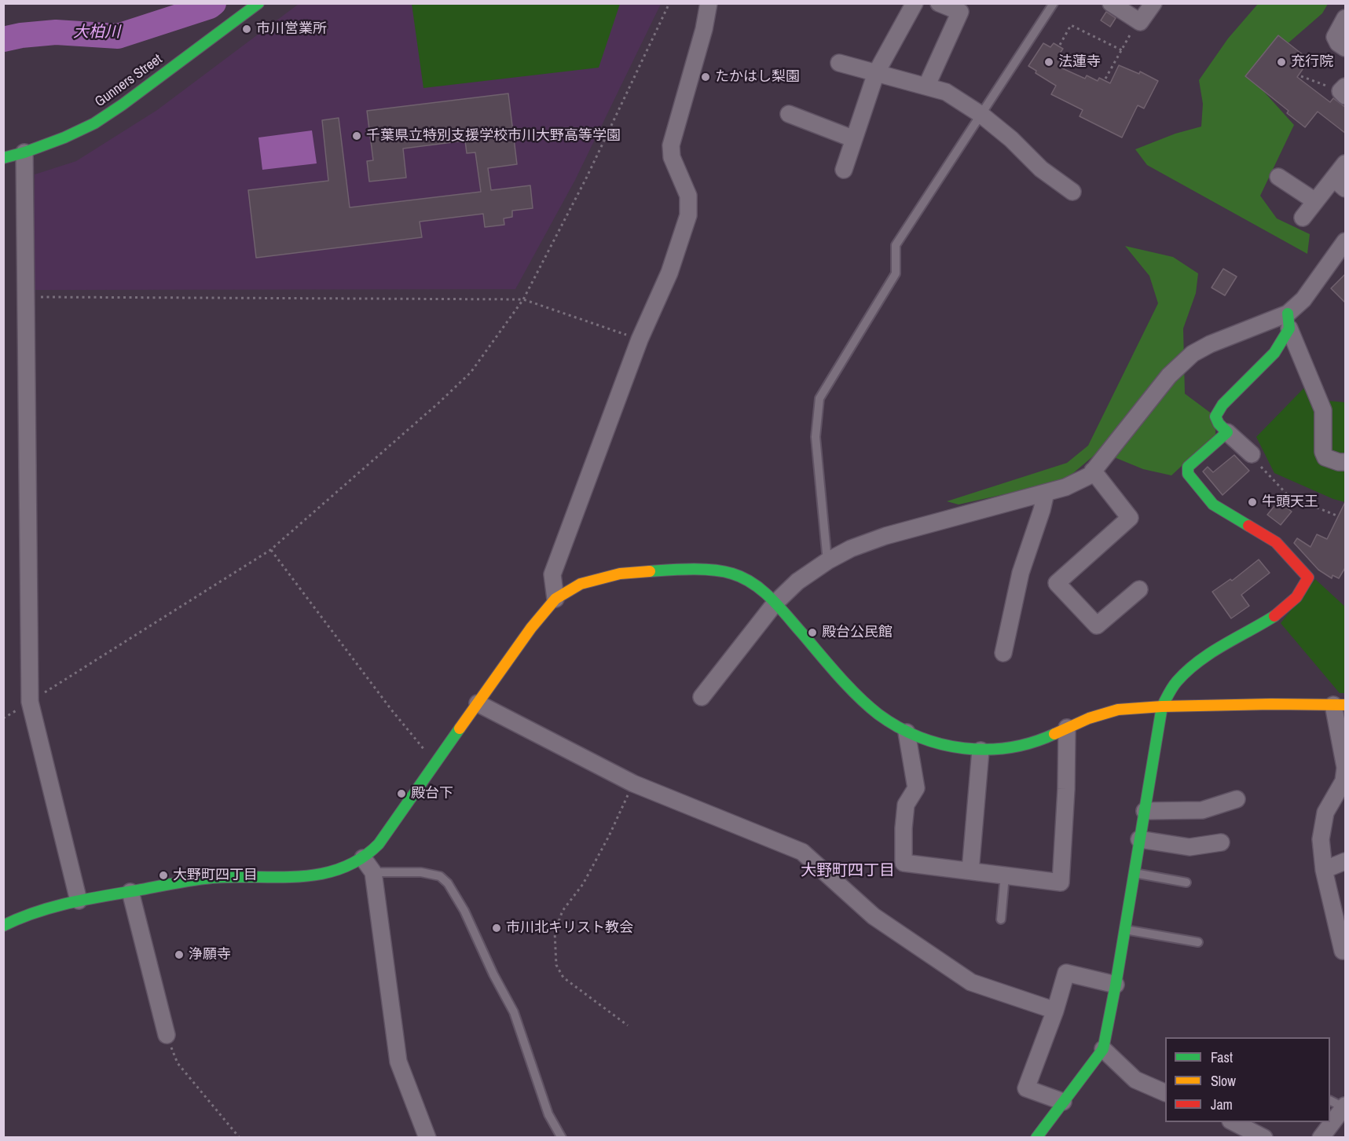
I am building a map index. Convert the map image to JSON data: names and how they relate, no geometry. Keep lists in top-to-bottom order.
{
  "streets": {
    "street": ["Gunners Street"]
  },
  "districts": ["大野町四丁目"],
  "water": ["大柏川"],
  "places": [
    "市川営業所",
    "法蓮寺",
    "充行院",
    "たかはし梨園",
    "千葉県立特別支援学校市川大野高等学園",
    "牛頭天王",
    "殿台公民館",
    "殿台下",
    "大野町四丁目",
    "市川北キリスト教会",
    "浄願寺"
  ],
  "legend": ["Fast", "Slow", "Jam"]
}
